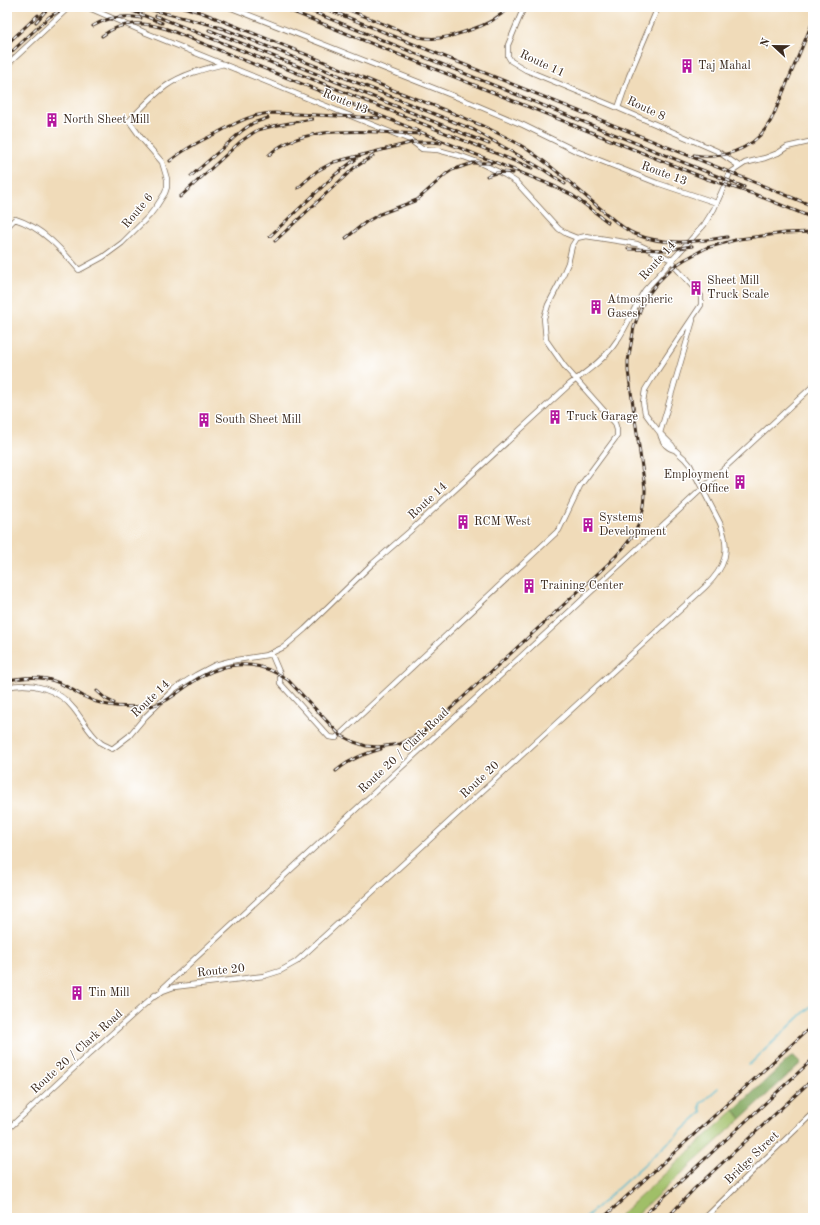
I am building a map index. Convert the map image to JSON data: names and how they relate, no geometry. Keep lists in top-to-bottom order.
{
  "streets": {
    "street": [
      "Route 11",
      "Route 13",
      "Route 8",
      "Route 6",
      "Route 14",
      "Route 20 / Clark Road",
      "Route 20",
      "Bridge Street"
    ]
  },
  "crossings": [
    ["Route 11", "Route 8"],
    ["Route 13", "Route 6"],
    ["Route 13", "Route 14"],
    ["Route 8", "Route 14"],
    ["Route 20 / Clark Road", "Route 20"]
  ],
  "places": {
    "building": [
      "Taj Mahal",
      "North Sheet Mill",
      "Sheet Mill Truck Scale",
      "Atmospheric Gases",
      "Truck Garage",
      "South Sheet Mill",
      "Employment Office",
      "RCM West",
      "Systems Development",
      "Training Center",
      "Tin Mill"
    ]
  },
  "north": "left"
}
